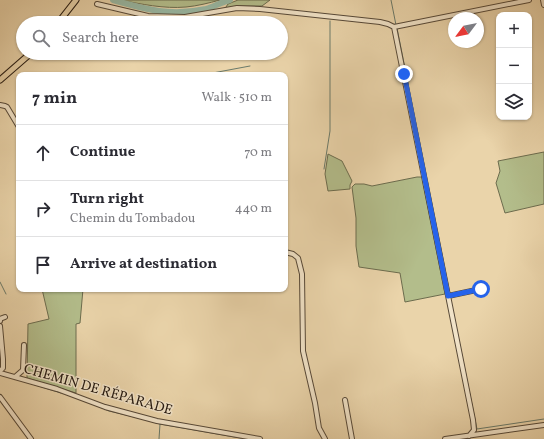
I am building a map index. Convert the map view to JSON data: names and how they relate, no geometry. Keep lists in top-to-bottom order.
{
  "streets": {
    "street": ["CHEMIN DE RÉPARADE"]
  },
  "north": "bottom left",
  "page": {
    "map_buttons": ["+", "−"],
    "search": "Search here",
    "heading": ["7 min", "Walk · 510 m"],
    "list": [
      ["Continue", "70 m"],
      ["Turn right", "Chemin du Tombadou", "440 m"],
      "Arrive at destination"
    ]
  }
}
